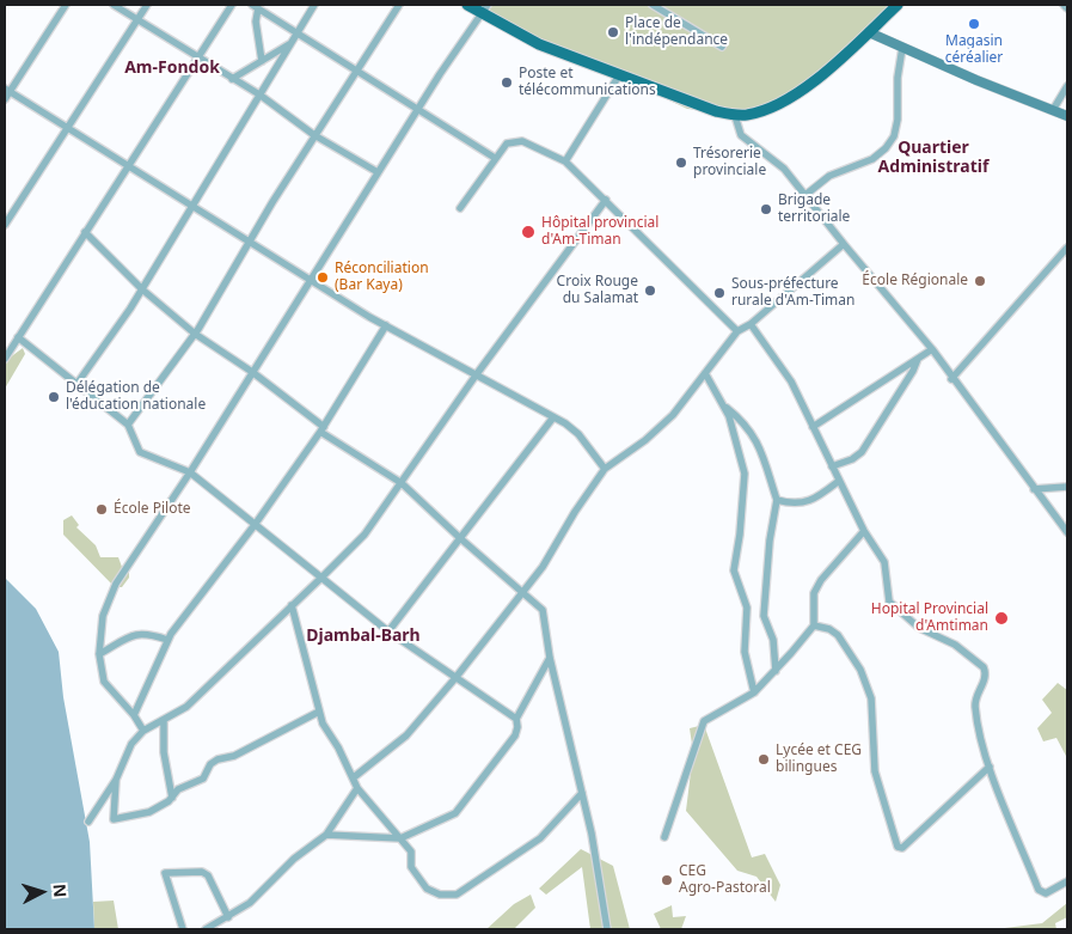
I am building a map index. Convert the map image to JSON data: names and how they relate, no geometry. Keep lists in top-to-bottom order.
{
  "districts": ["Am-Fondok", "Quartier Administratif", "Djambal-Barh"],
  "places": [
    "Magasin céréalier",
    "Place de l'indépendance",
    "Poste et télécommunications",
    "Trésorerie provinciale",
    "Brigade territoriale",
    "Hôpital provincial d'Am-Timan",
    "Réconciliation (Bar Kaya)",
    "École Régionale",
    "Croix Rouge du Salamat",
    "Sous-préfecture rurale d'Am-Timan",
    "Délégation de l'éducation nationale",
    "École Pilote",
    "Hopital Provincial d'Amtiman",
    "Lycée et CEG bilingues",
    "CEG Agro-Pastoral"
  ],
  "north": "right"
}
